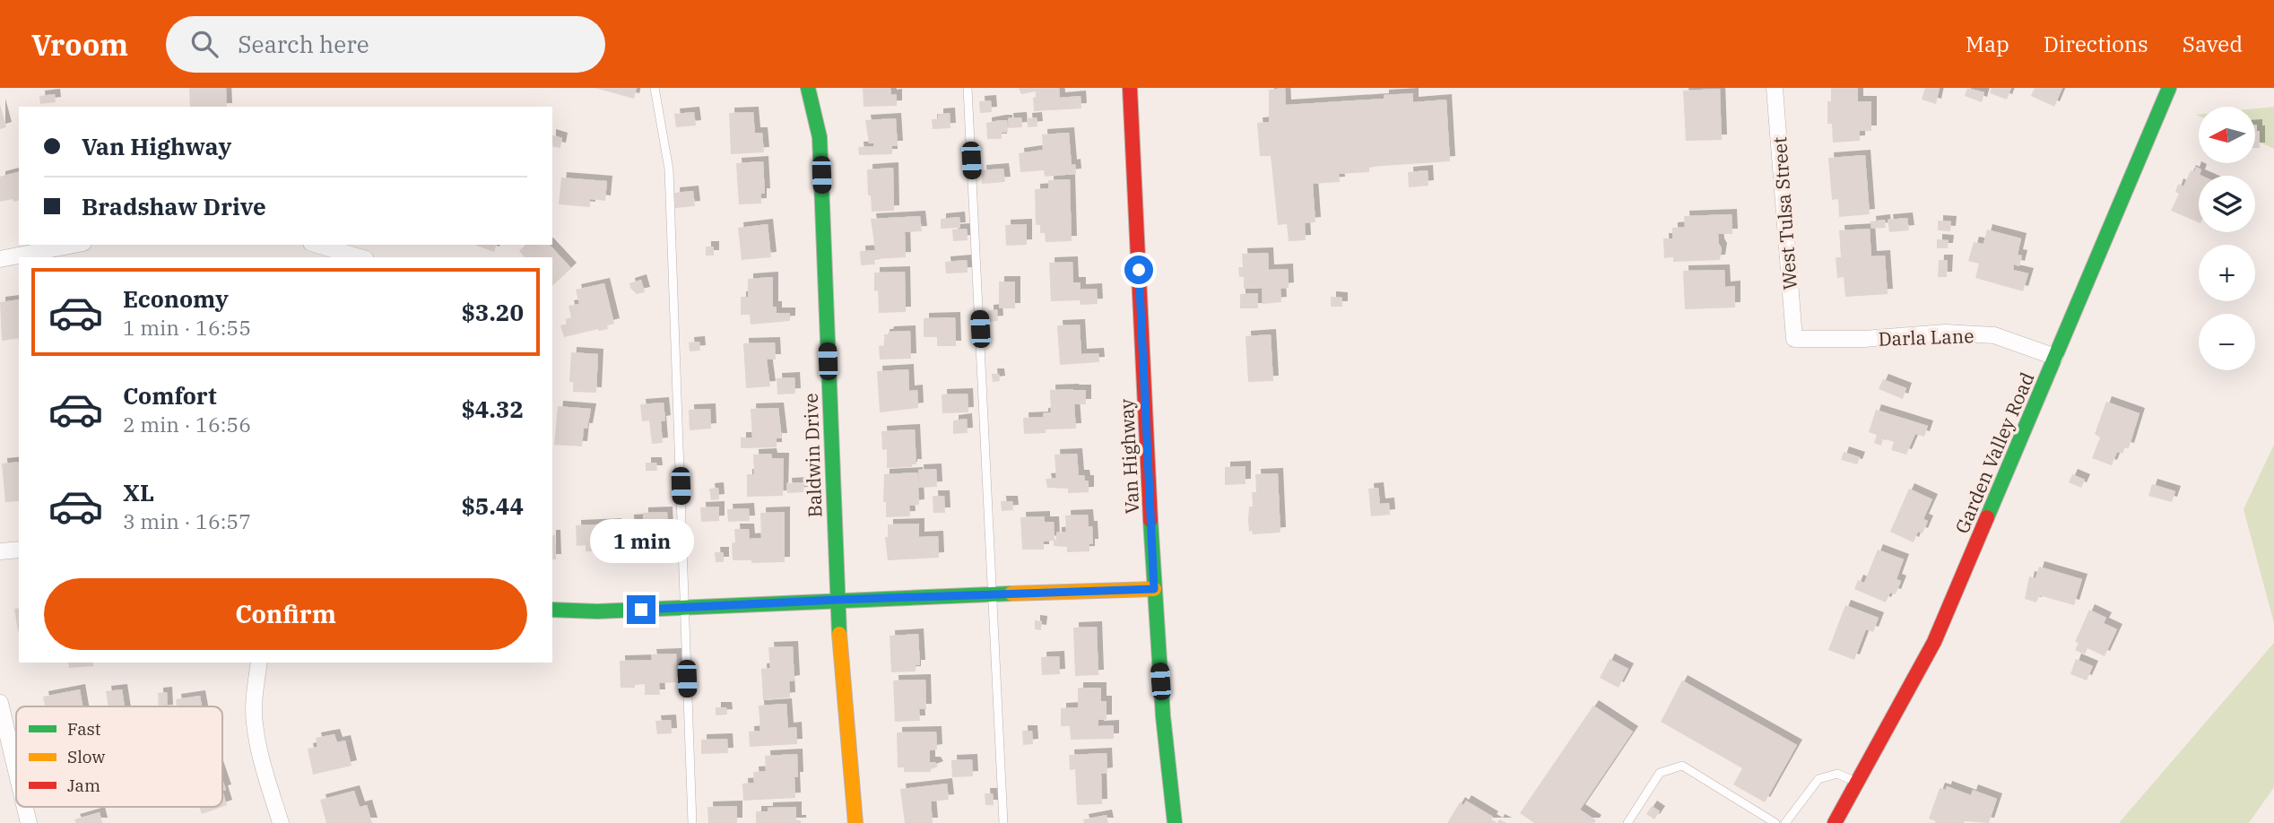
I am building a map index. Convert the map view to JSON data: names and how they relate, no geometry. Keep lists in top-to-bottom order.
{
  "streets": {
    "street": [
      "West Tulsa Street",
      "Darla Lane",
      "Garden Valley Road",
      "Baldwin Drive",
      "Van Highway"
    ]
  },
  "crossings": [
    ["West Tulsa Street", "Darla Lane"],
    ["Darla Lane", "Garden Valley Road"]
  ],
  "legend": ["Fast", "Slow", "Jam"],
  "north": "left",
  "page": {
    "header": "Vroom",
    "search": "Search here",
    "nav": ["Map", "Directions", "Saved"],
    "map_buttons": ["+", "−"],
    "banner": ["Van Highway", "Bradshaw Drive"],
    "list": [
      {
        "name": "Economy",
        "note": "1 min · 16:55",
        "value": "$3.20"
      },
      {
        "name": "Comfort",
        "note": "2 min · 16:56",
        "value": "$4.32"
      },
      {
        "name": "XL",
        "note": "3 min · 16:57",
        "value": "$5.44"
      }
    ],
    "bubble": "1 min",
    "buttons": "Confirm"
  }
}
